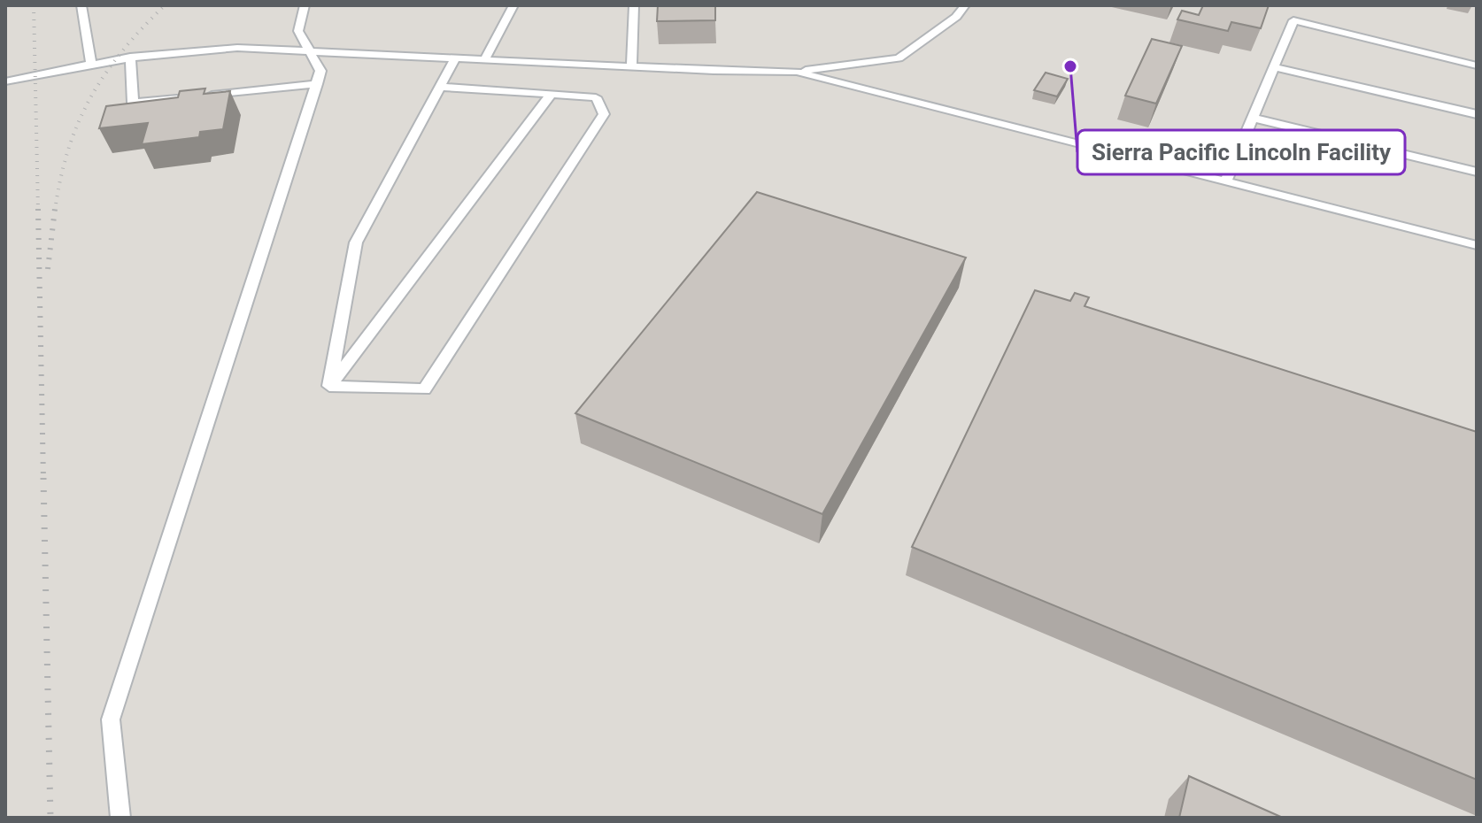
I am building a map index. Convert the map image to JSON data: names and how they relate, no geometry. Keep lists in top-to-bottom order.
{
  "places": ["Sierra Pacific Lincoln Facility"]
}
